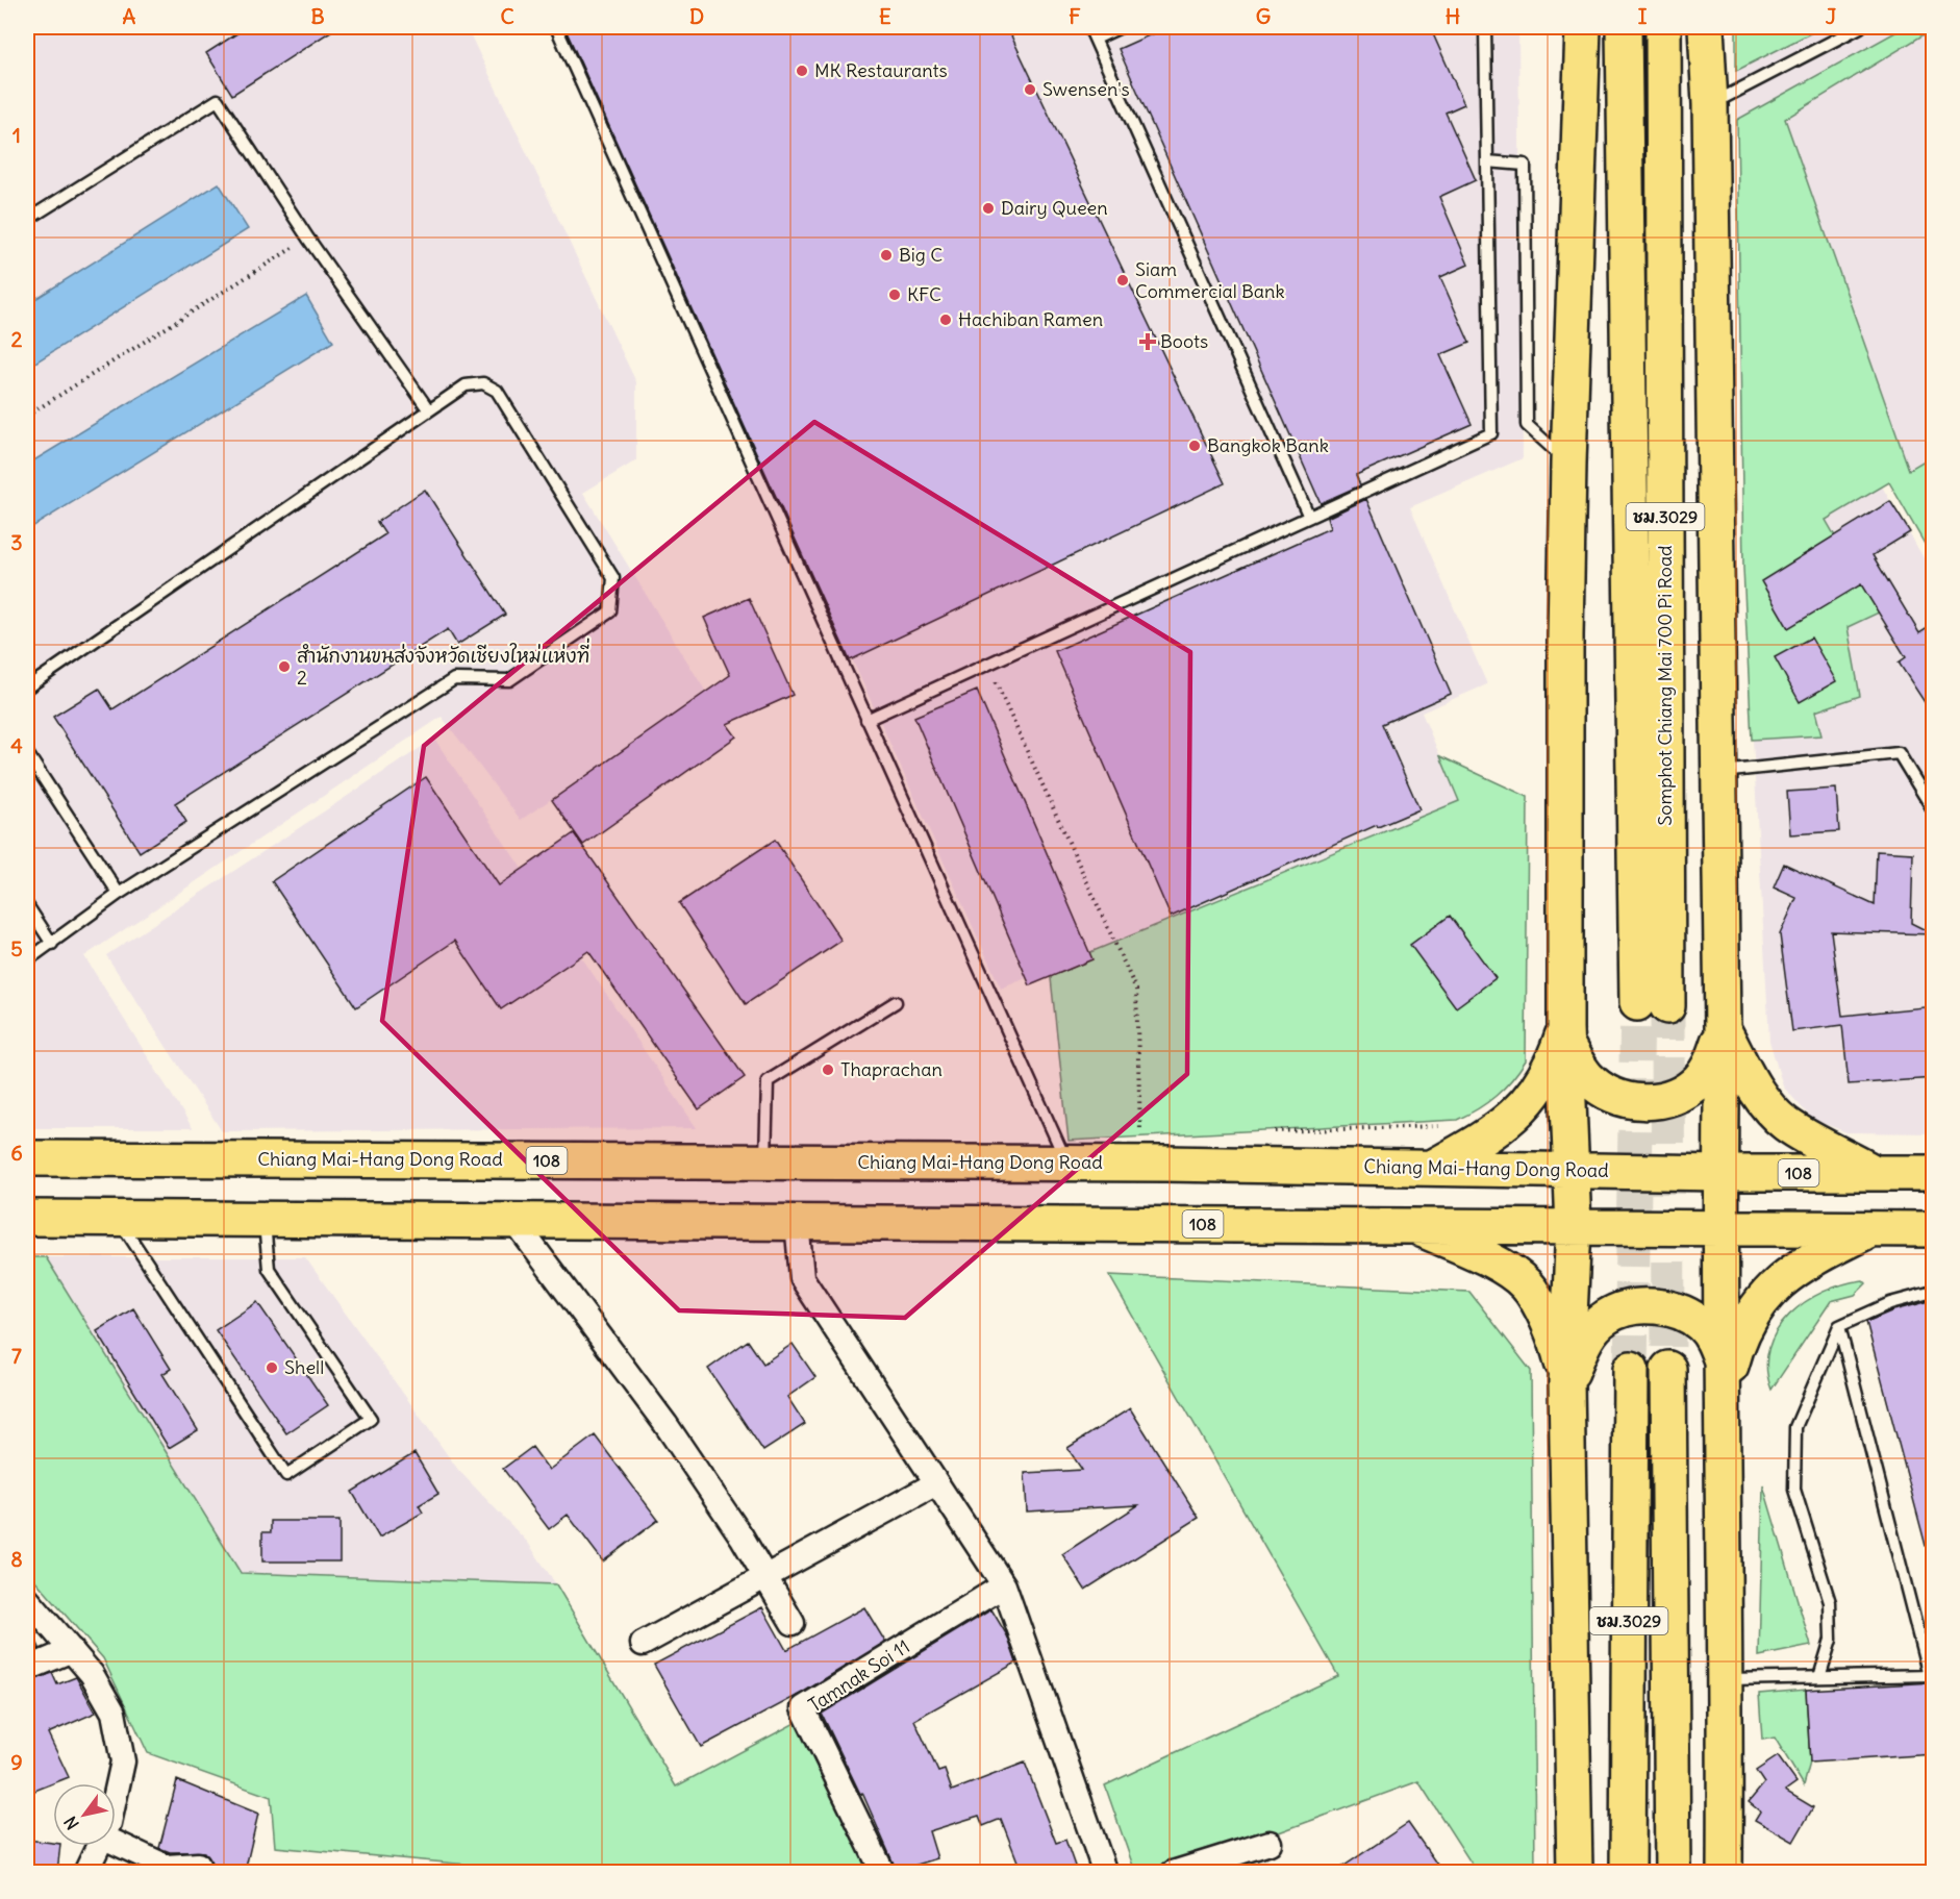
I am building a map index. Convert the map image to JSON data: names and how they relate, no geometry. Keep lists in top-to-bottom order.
{
  "streets": {
    "main road": [
      "ชม.3029",
      "Somphot Chiang Mai 700 Pi Road",
      "Chiang Mai-Hang Dong Road",
      "108"
    ],
    "street": ["Tamnak Soi 11"]
  },
  "places": {
    "other": [
      "MK Restaurants",
      "Swensen's",
      "Dairy Queen",
      "Big C",
      "Siam Commercial Bank",
      "KFC",
      "Hachiban Ramen",
      "Bangkok Bank",
      "สำนักงานขนส่งจังหวัดเชียงใหม่แห่งที่ 2",
      "Thaprachan",
      "Shell"
    ],
    "health": ["Boots"]
  },
  "north": "bottom left",
  "grid": {
    "columns": [
      "A",
      "B",
      "C",
      "D",
      "E",
      "F",
      "G",
      "H",
      "I",
      "J"
    ],
    "rows": [
      "1",
      "2",
      "3",
      "4",
      "5",
      "6",
      "7",
      "8",
      "9"
    ]
  }
}
